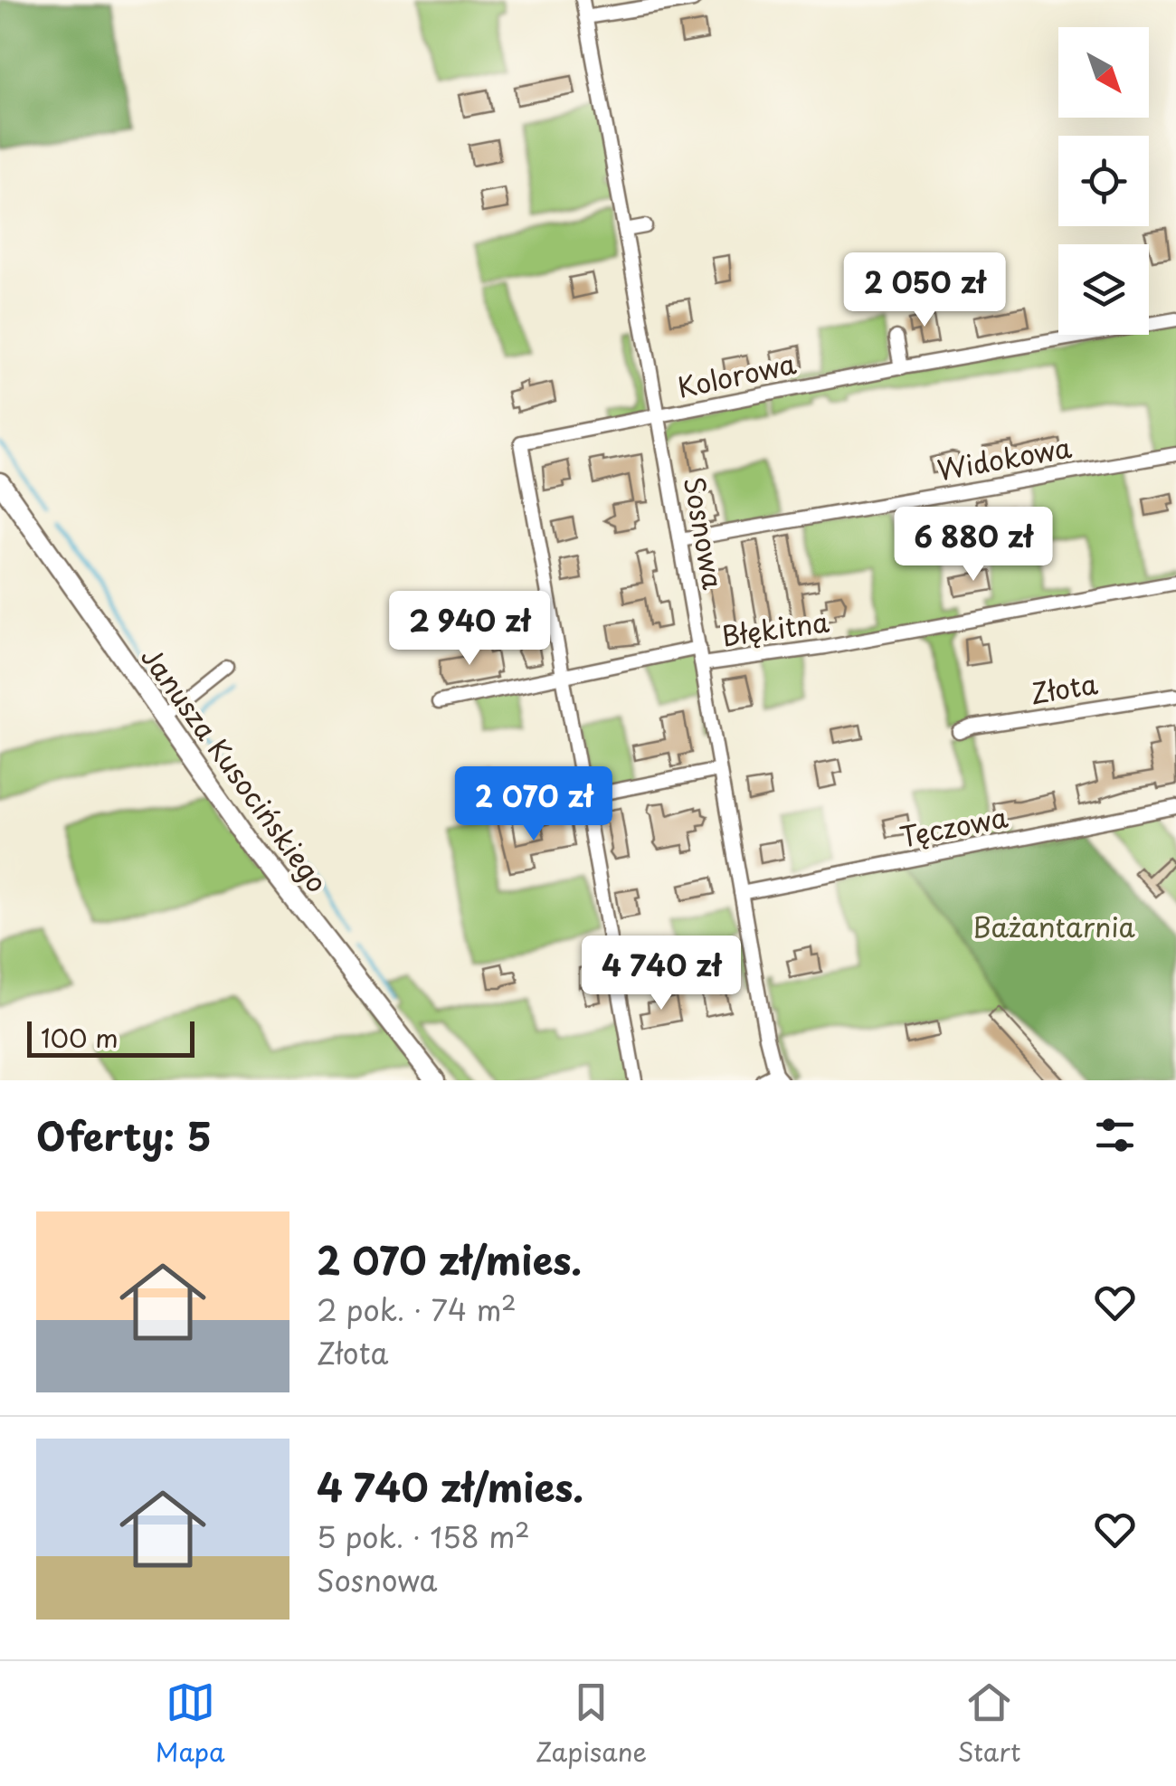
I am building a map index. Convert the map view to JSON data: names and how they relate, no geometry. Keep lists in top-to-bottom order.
{
  "streets": {
    "street": [
      "Kolorowa",
      "Widokowa",
      "Sosnowa",
      "Błękitna",
      "Złota",
      "Janusza Kusocińskiego",
      "Tęczowa"
    ]
  },
  "crossings": [
    ["Kolorowa", "Sosnowa"],
    ["Widokowa", "Sosnowa"],
    ["Sosnowa", "Błękitna"],
    ["Sosnowa", "Tęczowa"]
  ],
  "parks": ["Bażantarnia"],
  "scale_bar": "100 m",
  "north": "bottom right",
  "page": {
    "price": [
      "2 050 zł",
      "6 880 zł",
      "2 940 zł",
      "2 070 zł",
      "4 740 zł"
    ],
    "scale": "100 m",
    "heading": "Oferty: 5",
    "list": [
      {
        "name": "2 070 zł/mies.",
        "note": "2 pok. · 74 m² · Złota"
      },
      {
        "name": "4 740 zł/mies.",
        "note": "5 pok. · 158 m² · Sosnowa"
      }
    ],
    "tabs": ["Mapa", "Zapisane", "Start"]
  }
}
